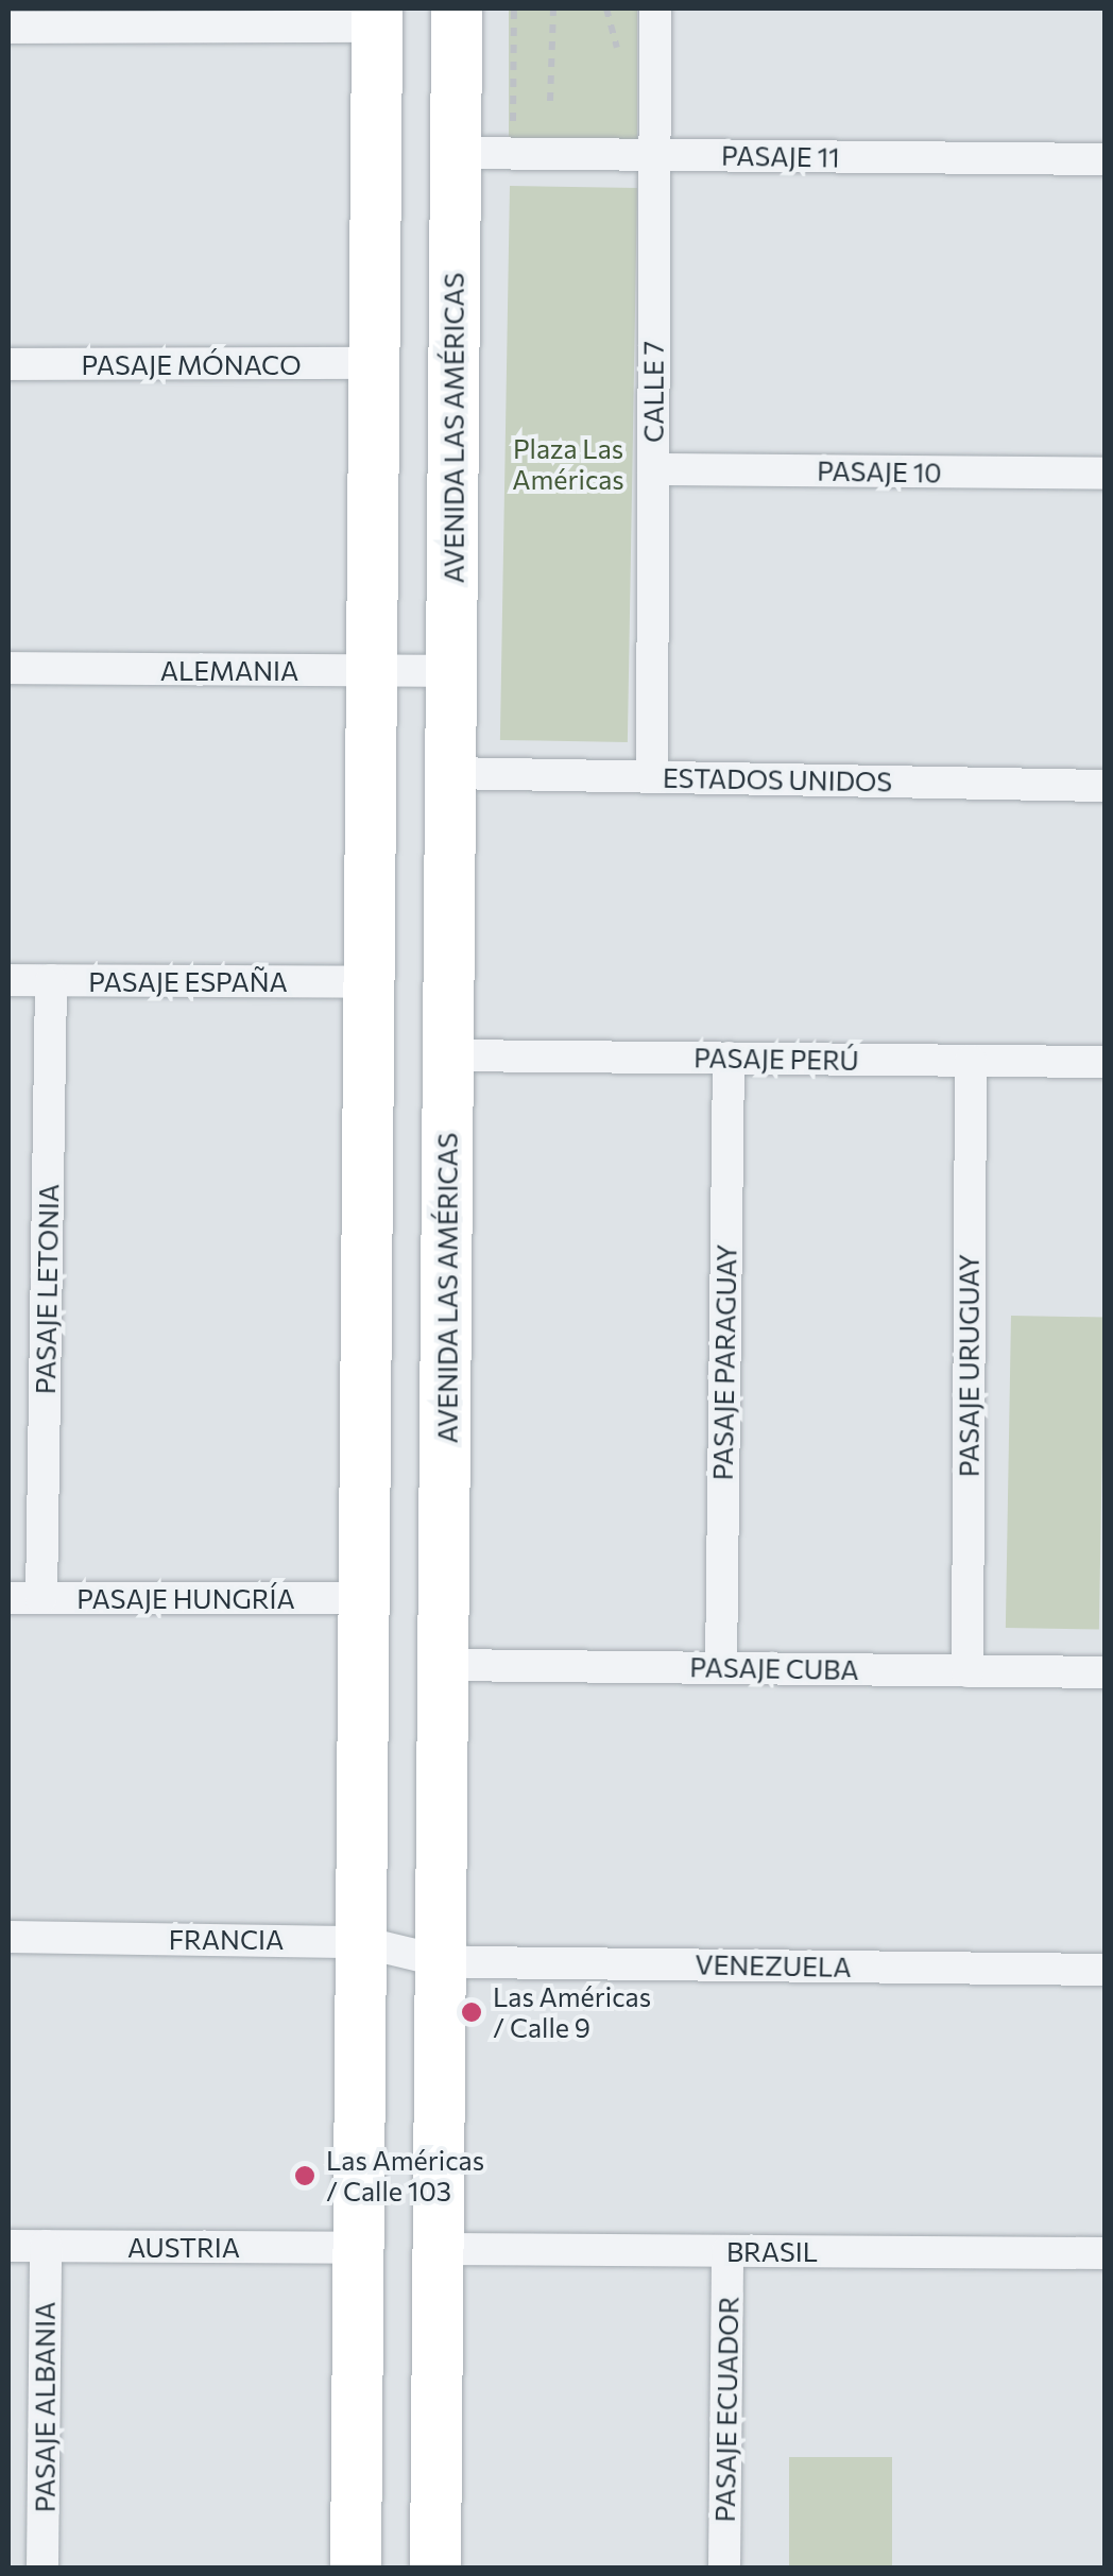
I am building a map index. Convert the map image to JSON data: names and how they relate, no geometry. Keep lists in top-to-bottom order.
{
  "streets": {
    "main road": ["AVENIDA LAS AMÉRICAS"],
    "street": [
      "PASAJE 11",
      "PASAJE MÓNACO",
      "CALLE 7",
      "PASAJE 10",
      "ALEMANIA",
      "ESTADOS UNIDOS",
      "PASAJE ESPAÑA",
      "PASAJE PERÚ",
      "PASAJE LETONIA",
      "PASAJE PARAGUAY",
      "PASAJE URUGUAY",
      "PASAJE HUNGRÍA",
      "PASAJE CUBA",
      "FRANCIA",
      "VENEZUELA",
      "AUSTRIA",
      "BRASIL",
      "PASAJE ALBANIA",
      "PASAJE ECUADOR"
    ]
  },
  "crossings": [
    ["PASAJE 11", "CALLE 7"],
    ["PASAJE 11", "AVENIDA LAS AMÉRICAS"],
    ["CALLE 7", "PASAJE 10"],
    ["CALLE 7", "ESTADOS UNIDOS"],
    ["AVENIDA LAS AMÉRICAS", "ALEMANIA"],
    ["AVENIDA LAS AMÉRICAS", "ESTADOS UNIDOS"],
    ["AVENIDA LAS AMÉRICAS", "PASAJE PERÚ"],
    ["AVENIDA LAS AMÉRICAS", "PASAJE CUBA"],
    ["AVENIDA LAS AMÉRICAS", "FRANCIA"],
    ["AVENIDA LAS AMÉRICAS", "VENEZUELA"],
    ["AVENIDA LAS AMÉRICAS", "BRASIL"],
    ["PASAJE ESPAÑA", "PASAJE LETONIA"],
    ["PASAJE PERÚ", "PASAJE PARAGUAY"],
    ["PASAJE PERÚ", "PASAJE URUGUAY"],
    ["PASAJE LETONIA", "PASAJE HUNGRÍA"],
    ["PASAJE PARAGUAY", "PASAJE CUBA"],
    ["PASAJE URUGUAY", "PASAJE CUBA"],
    ["FRANCIA", "VENEZUELA"],
    ["AUSTRIA", "PASAJE ALBANIA"],
    ["BRASIL", "PASAJE ECUADOR"]
  ],
  "parks": ["Plaza Las Américas"],
  "places": ["Las Américas / Calle 9", "Las Américas / Calle 103"]
}
